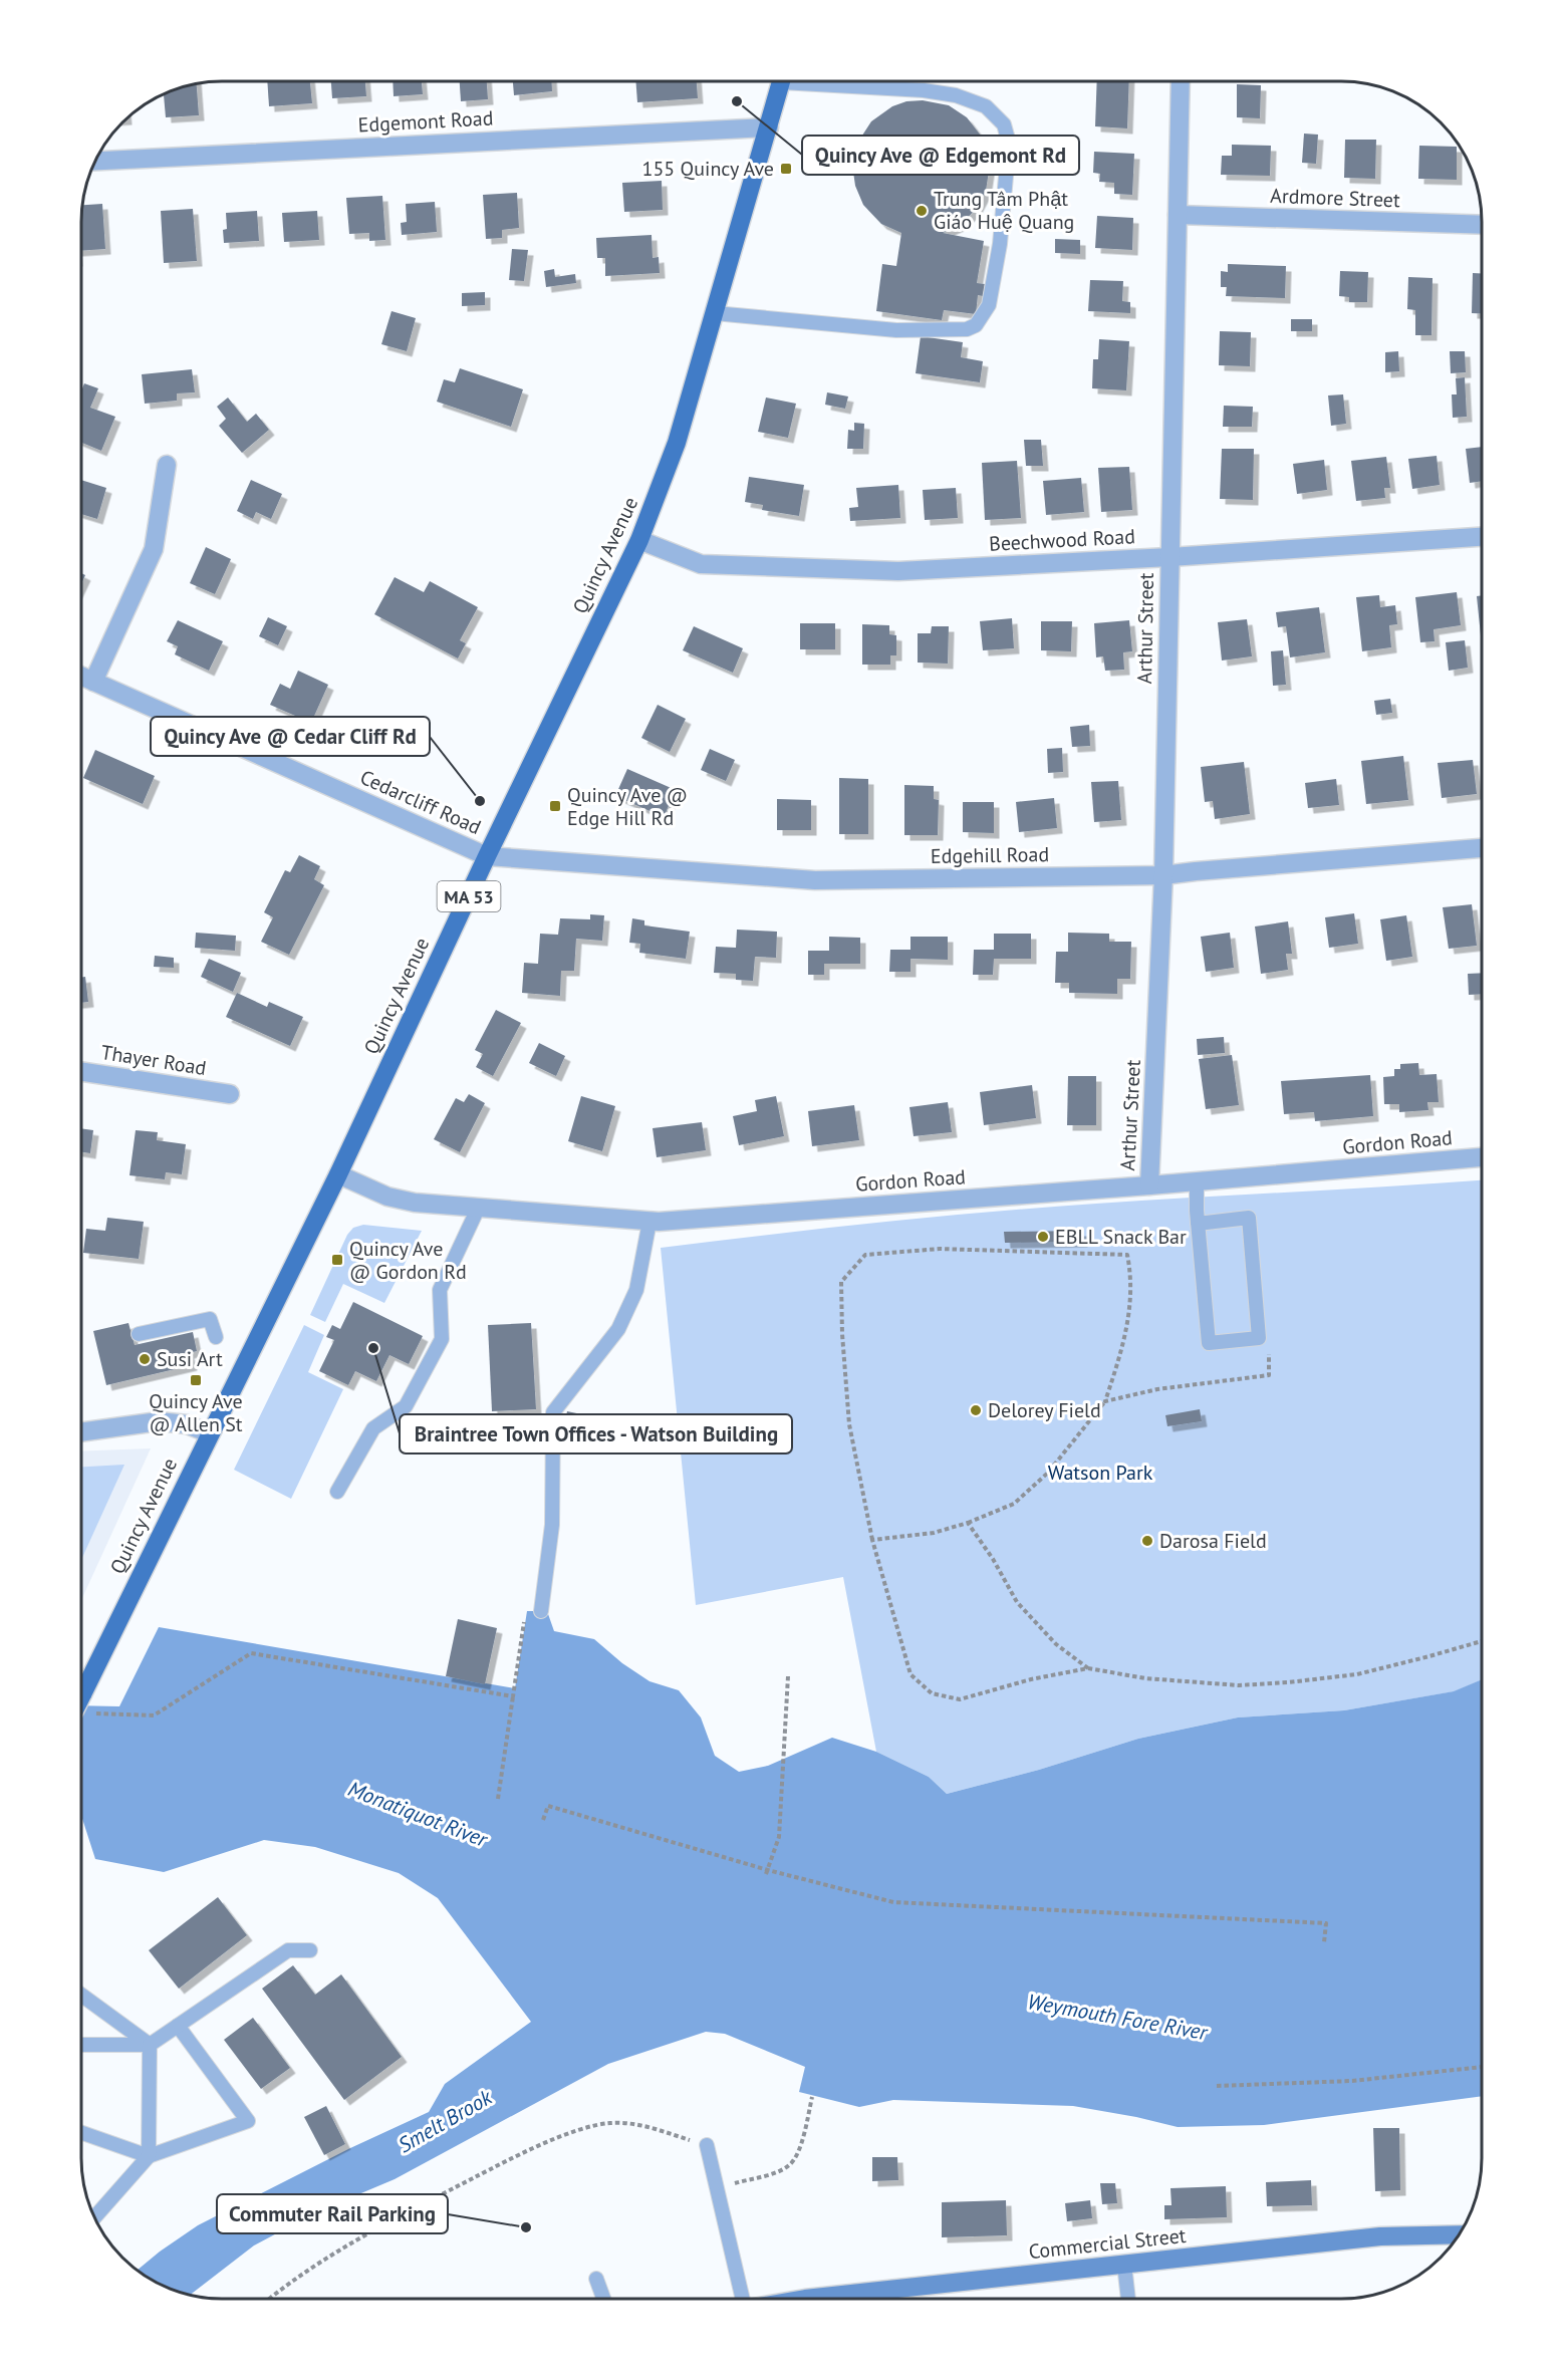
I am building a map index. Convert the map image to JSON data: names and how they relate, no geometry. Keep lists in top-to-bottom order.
{
  "streets": {
    "main road": ["Quincy Avenue", "MA 53", "Commercial Street"],
    "street": [
      "Edgemont Road",
      "Ardmore Street",
      "Beechwood Road",
      "Arthur Street",
      "Cedarcliff Road",
      "Edgehill Road",
      "Thayer Road",
      "Gordon Road"
    ]
  },
  "crossings": [
    ["Edgemont Road", "Quincy Avenue"],
    ["Ardmore Street", "Arthur Street"],
    ["Beechwood Road", "Quincy Avenue"],
    ["Beechwood Road", "Arthur Street"],
    ["Quincy Avenue", "Cedarcliff Road"],
    ["Quincy Avenue", "Edgehill Road"],
    ["Quincy Avenue", "Gordon Road"],
    ["Arthur Street", "Edgehill Road"],
    ["Arthur Street", "Gordon Road"],
    ["Cedarcliff Road", "Edgehill Road"]
  ],
  "water": ["Monatiquot River", "Weymouth Fore River", "Smelt Brook"],
  "parks": ["Watson Park"],
  "places": {
    "other": [
      "Quincy Ave @ Edgemont Rd",
      "Trung Tâm Phật Giáo Huệ Quang",
      "Quincy Ave @ Cedar Cliff Rd",
      "EBLL Snack Bar",
      "Braintree Town Offices - Watson Building",
      "Susi Art",
      "Delorey Field",
      "Darosa Field",
      "Commuter Rail Parking"
    ],
    "transit": [
      "155 Quincy Ave",
      "Quincy Ave @ Edge Hill Rd",
      "Quincy Ave @ Gordon Rd",
      "Quincy Ave @ Allen St"
    ]
  }
}
